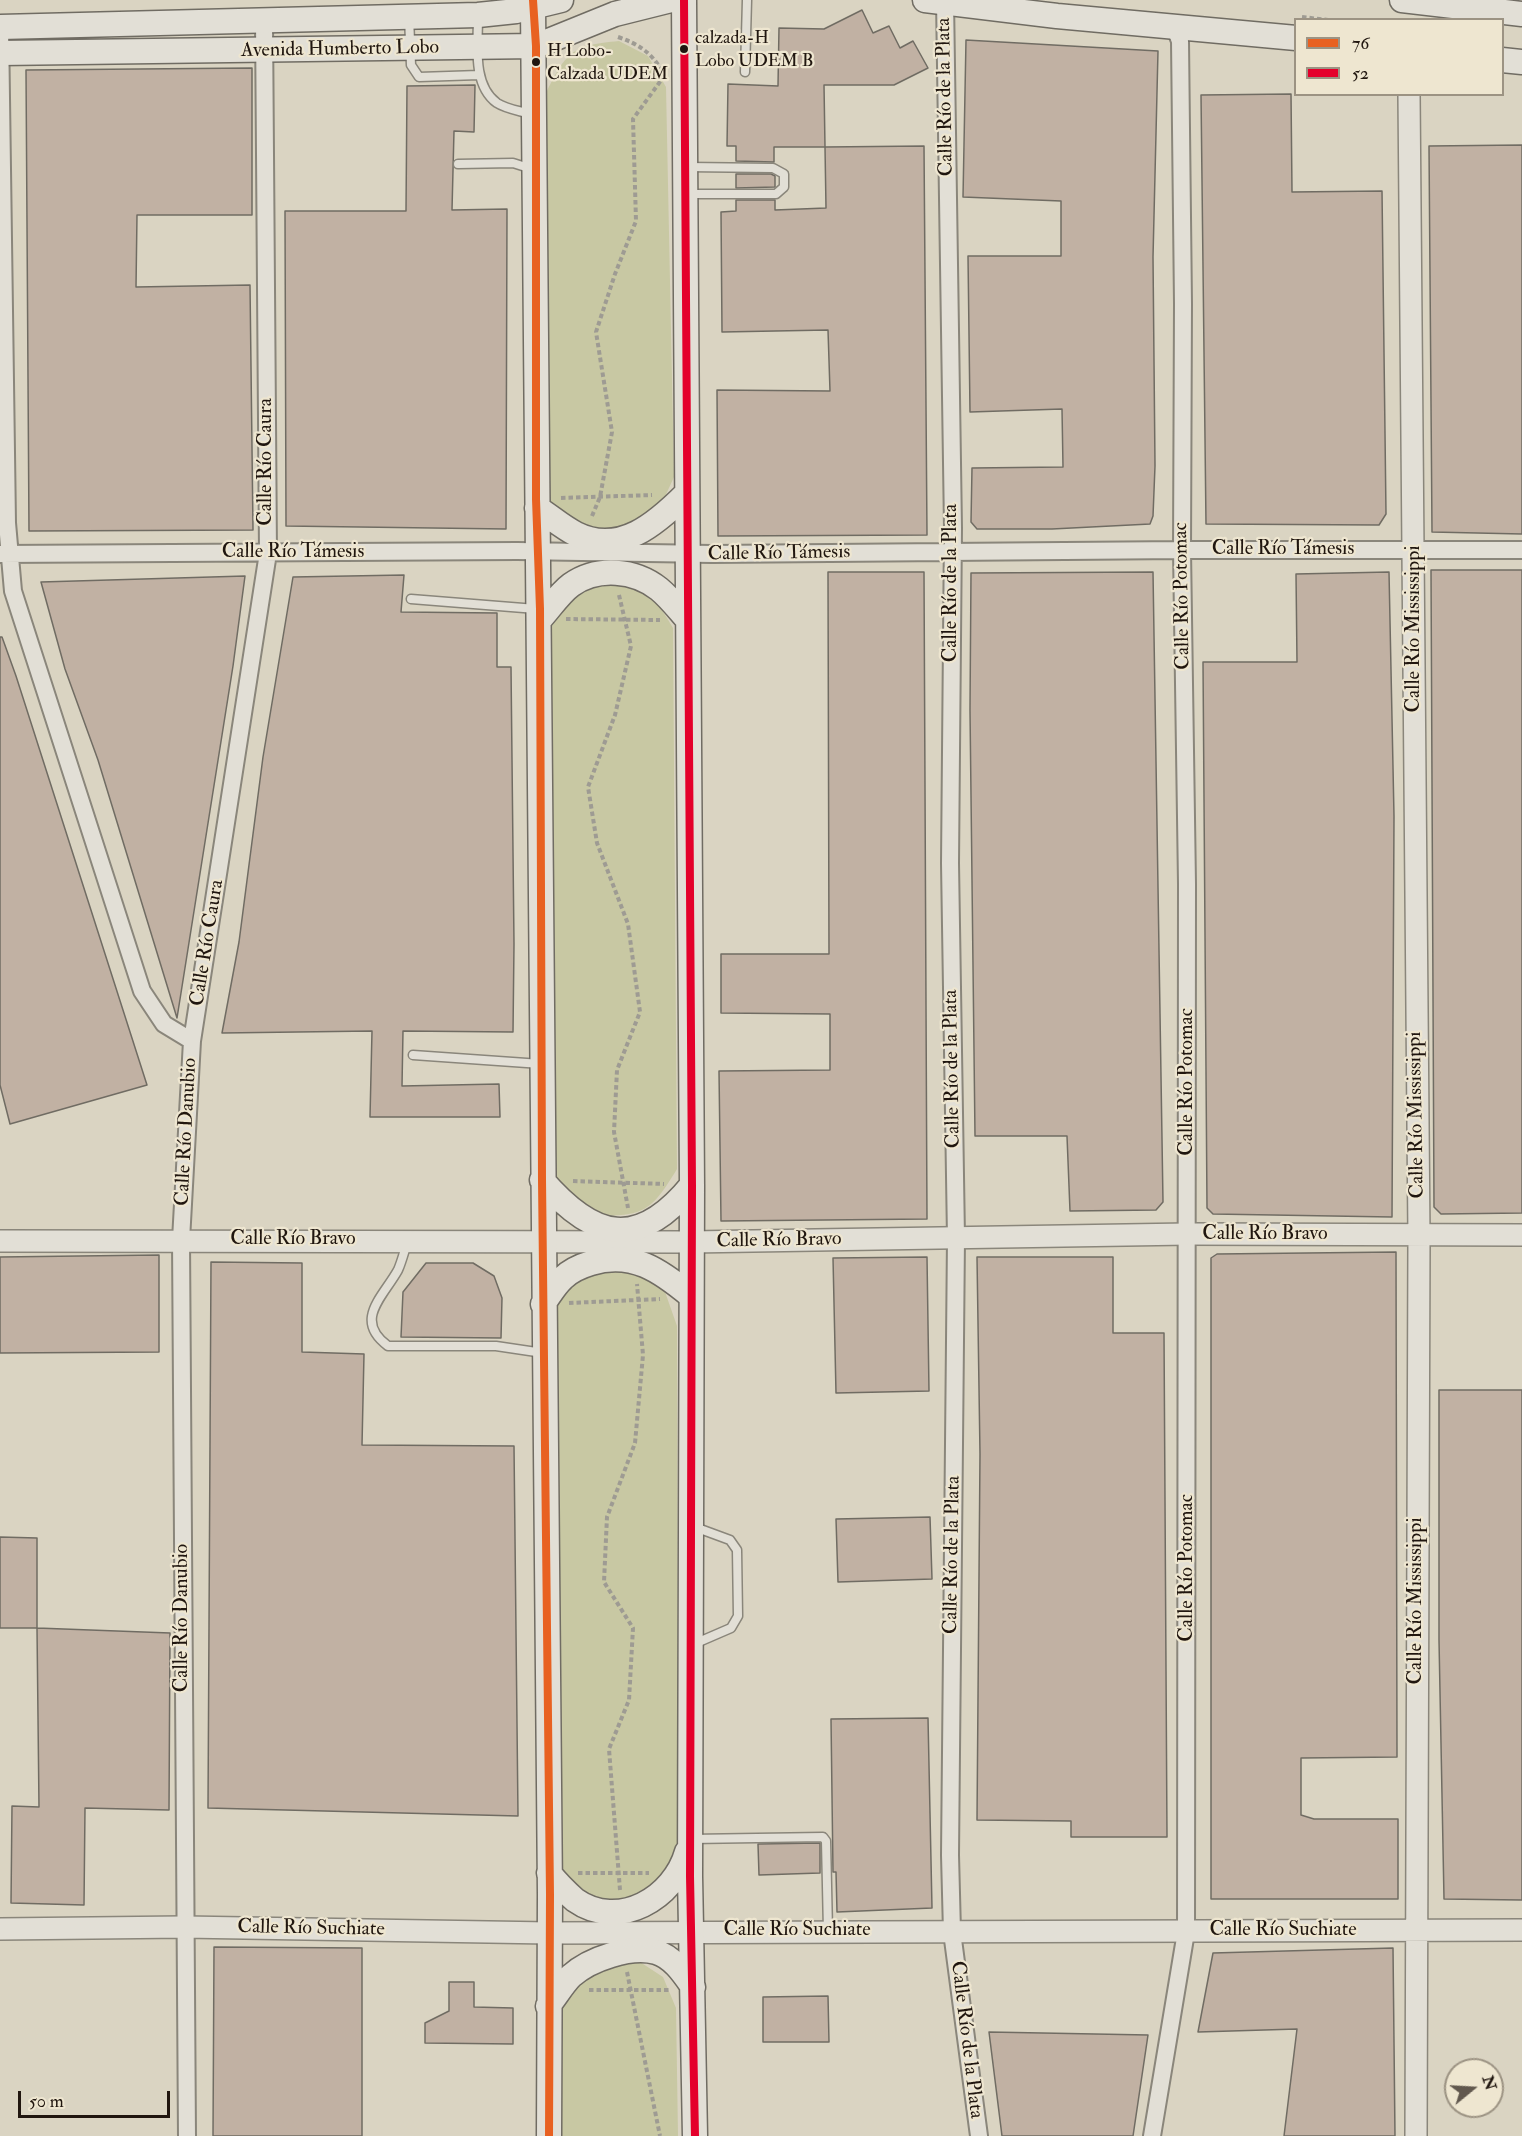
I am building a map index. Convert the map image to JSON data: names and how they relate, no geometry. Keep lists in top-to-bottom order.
{
  "streets": {
    "main road": ["Avenida Humberto Lobo"],
    "street": [
      "Calle Río de la Plata",
      "Calle Río Caura",
      "Calle Río Támesis",
      "Calle Río Potomac",
      "Calle Río Mississippi",
      "Calle Río Danubio",
      "Calle Río Bravo",
      "Calle Río Suchiate"
    ]
  },
  "crossings": [
    ["Avenida Humberto Lobo", "Calle Río Caura"],
    ["Avenida Humberto Lobo", "Calle Río Danubio"],
    ["Calle Río de la Plata", "Calle Río Támesis"],
    ["Calle Río de la Plata", "Calle Río Bravo"],
    ["Calle Río de la Plata", "Calle Río Suchiate"],
    ["Calle Río Caura", "Calle Río Támesis"],
    ["Calle Río Caura", "Calle Río Danubio"],
    ["Calle Río Támesis", "Calle Río Potomac"],
    ["Calle Río Támesis", "Calle Río Mississippi"],
    ["Calle Río Támesis", "Calle Río Danubio"],
    ["Calle Río Potomac", "Calle Río Bravo"],
    ["Calle Río Potomac", "Calle Río Suchiate"],
    ["Calle Río Mississippi", "Calle Río Bravo"],
    ["Calle Río Mississippi", "Calle Río Suchiate"],
    ["Calle Río Danubio", "Calle Río Bravo"],
    ["Calle Río Danubio", "Calle Río Suchiate"]
  ],
  "places": ["calzada-H Lobo UDEM B", "H Lobo- Calzada UDEM"],
  "lines": ["transit line 76", "transit line 52"],
  "legend": ["76", "52"],
  "scale_bar": "50 m",
  "north": "right"
}
